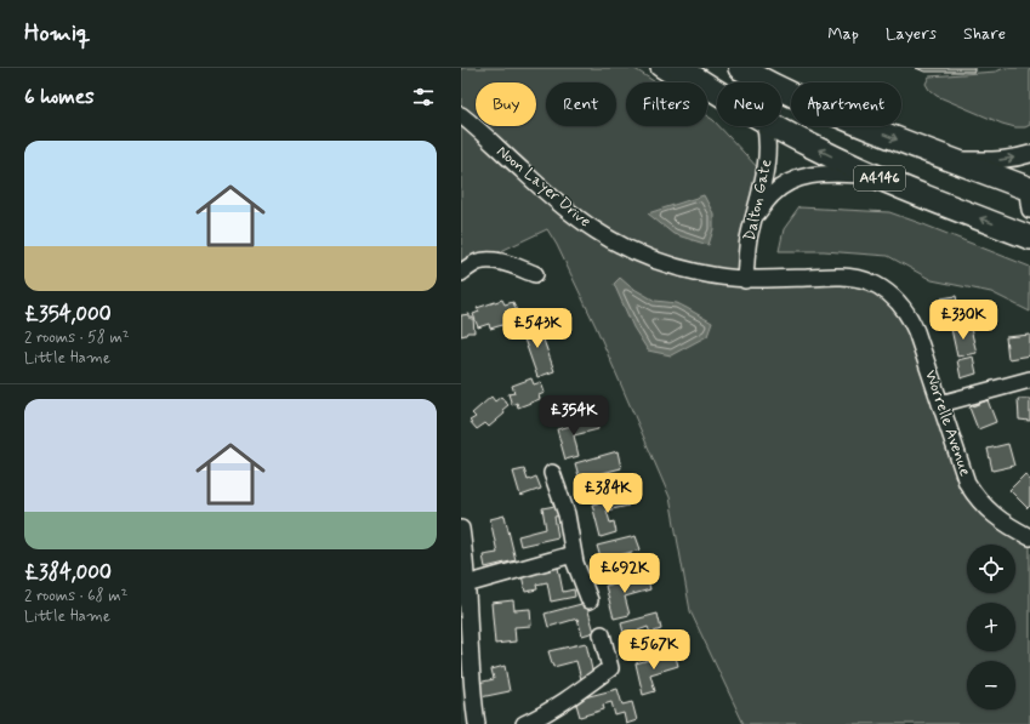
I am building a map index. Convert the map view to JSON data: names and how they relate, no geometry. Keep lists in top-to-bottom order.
{
  "streets": {
    "highway": ["A4146"],
    "street": ["Noon Layer Drive", "Dalton Gate", "Worrelle Avenue"]
  },
  "crossings": [
    ["Noon Layer Drive", "Dalton Gate"],
    ["Noon Layer Drive", "Worrelle Avenue"],
    ["Dalton Gate", "Worrelle Avenue"]
  ],
  "page": {
    "header": "Homiq",
    "nav": ["Map", "Layers", "Share"],
    "heading": "6 homes",
    "chip": [
      "Buy",
      "Rent",
      "Filters",
      "New",
      "Apartment"
    ],
    "list": [
      {
        "name": "£354,000",
        "note": "2 rooms · 58 m² · Little Hame"
      },
      {
        "name": "£384,000",
        "note": "2 rooms · 68 m² · Little Hame"
      }
    ],
    "price": [
      "£330K",
      "£543K",
      "£354K",
      "£384K",
      "£692K",
      "£567K"
    ],
    "map_buttons": ["+", "−"]
  }
}
